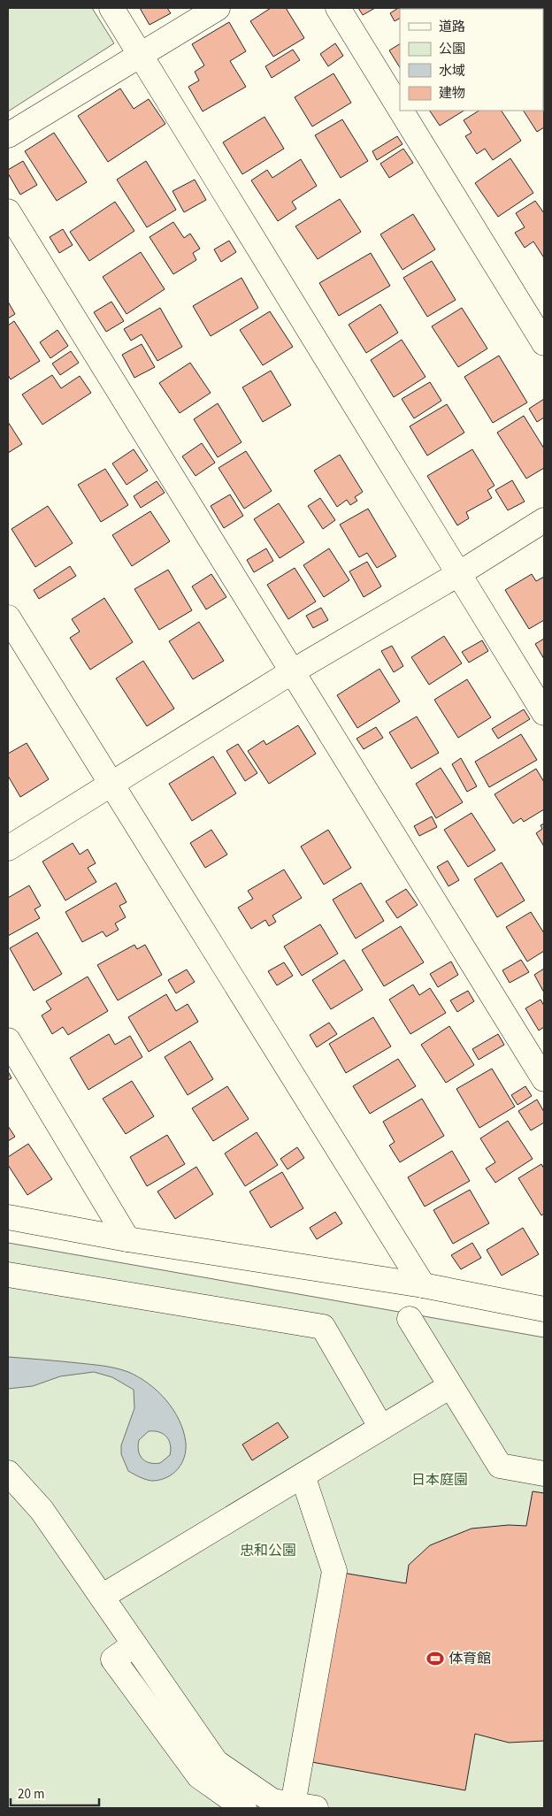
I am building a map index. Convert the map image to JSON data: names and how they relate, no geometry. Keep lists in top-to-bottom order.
{
  "parks": ["日本庭園", "忠和公園"],
  "places": {
    "sports": ["体育館"]
  },
  "legend": [
    "道路",
    "公園",
    "水域",
    "建物"
  ],
  "scale_bar": "20 m"
}
